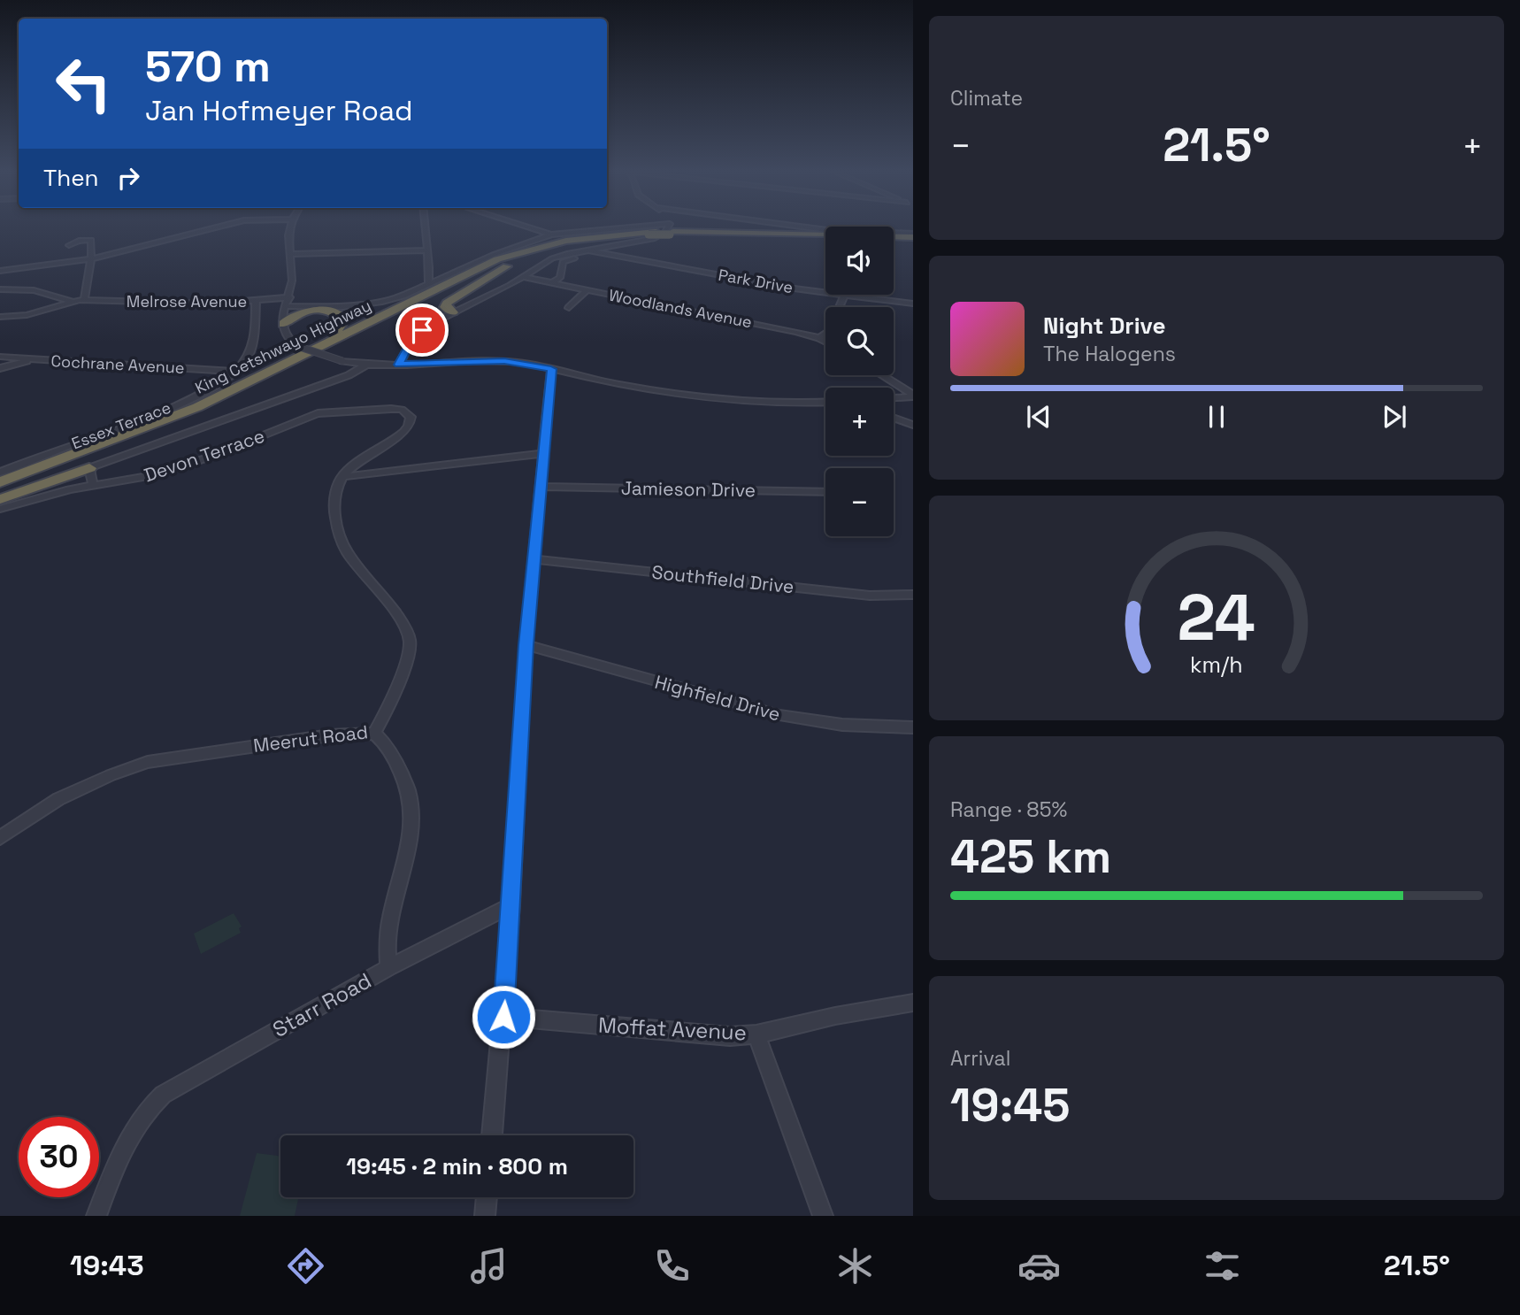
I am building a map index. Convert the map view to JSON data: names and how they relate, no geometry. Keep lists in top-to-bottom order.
{
  "streets": {
    "highway": ["King Cetshwayo Highway"],
    "street": [
      "Park Drive",
      "Melrose Avenue",
      "Woodlands Avenue",
      "Cochrane Avenue",
      "Essex Terrace",
      "Devon Terrace",
      "Jamieson Drive",
      "Southfield Drive",
      "Highfield Drive",
      "Meerut Road",
      "Starr Road",
      "Moffat Avenue"
    ]
  },
  "crossings": [
    ["Melrose Avenue", "Essex Terrace"],
    ["Cochrane Avenue", "Essex Terrace"]
  ],
  "page": {
    "tile": [
      "Climate",
      ["Range · 85%", "425 km"],
      ["Arrival", "19:45"]
    ],
    "turn": ["570 m", "Jan Hofmeyer Road"],
    "heat": ["−", "21.5°", "+"],
    "then": "Then",
    "map_buttons": ["+", "−"],
    "song": ["Night Drive", "The Halogens"],
    "limit": "30",
    "trip": "19:45 · 2 min · 800 m",
    "tabs": ["19:43", "21.5°"],
    "gauge": ["24", "km/h"]
  }
}
